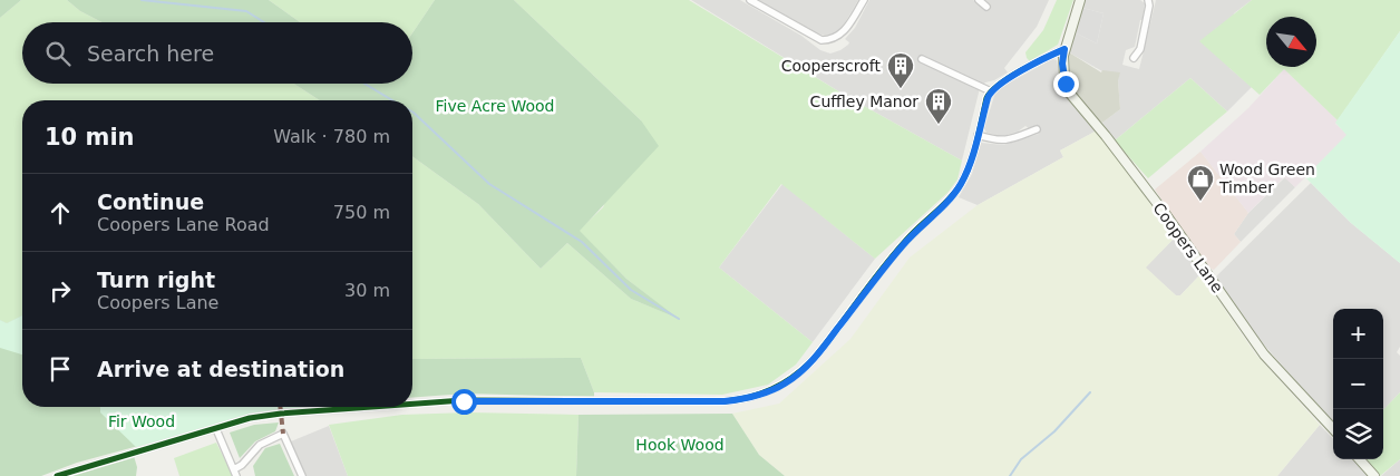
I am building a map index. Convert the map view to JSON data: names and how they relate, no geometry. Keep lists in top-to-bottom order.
{
  "streets": {
    "main road": ["Coopers Lane"]
  },
  "parks": ["Five Acre Wood", "Fir Wood", "Hook Wood"],
  "places": {
    "building": ["Cooperscroft", "Cuffley Manor"],
    "shop": ["Wood Green Timber"]
  },
  "north": "bottom right",
  "page": {
    "search": "Search here",
    "heading": ["10 min", "Walk · 780 m"],
    "list": [
      ["Continue", "Coopers Lane Road", "750 m"],
      ["Turn right", "Coopers Lane", "30 m"],
      "Arrive at destination"
    ],
    "map_buttons": ["+", "−"]
  }
}
